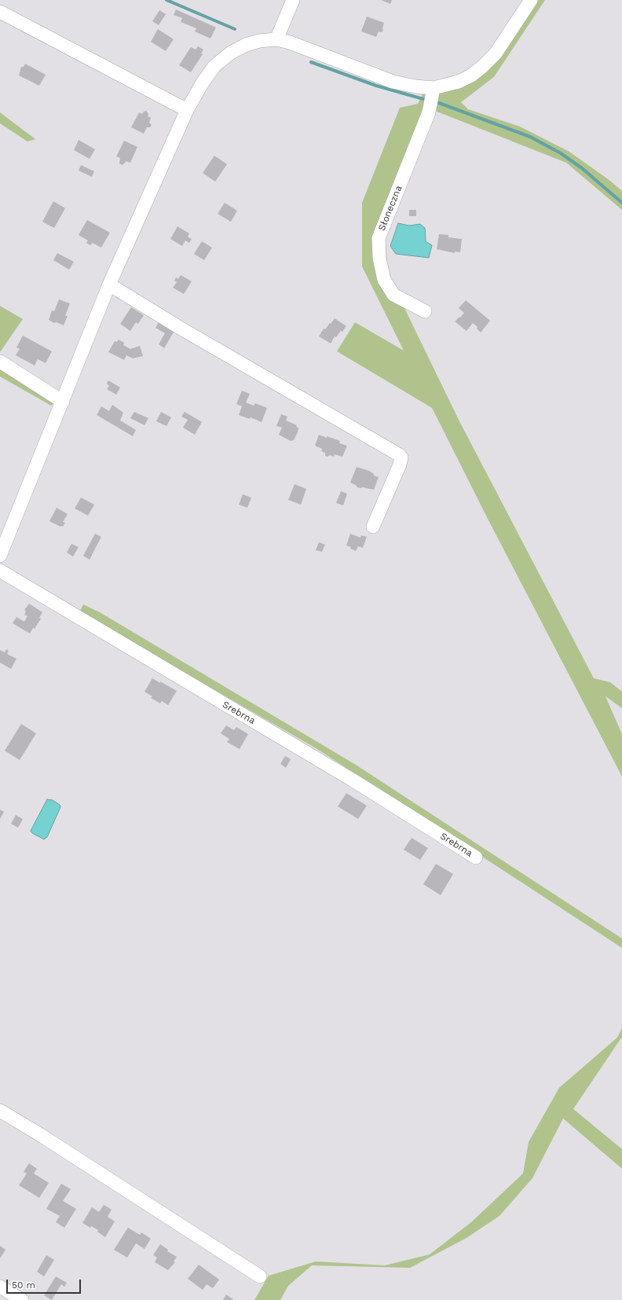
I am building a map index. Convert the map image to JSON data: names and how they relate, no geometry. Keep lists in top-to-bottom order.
{
  "streets": {
    "street": ["Słoneczna", "Srebrna"]
  },
  "scale_bar": "50 m"
}
